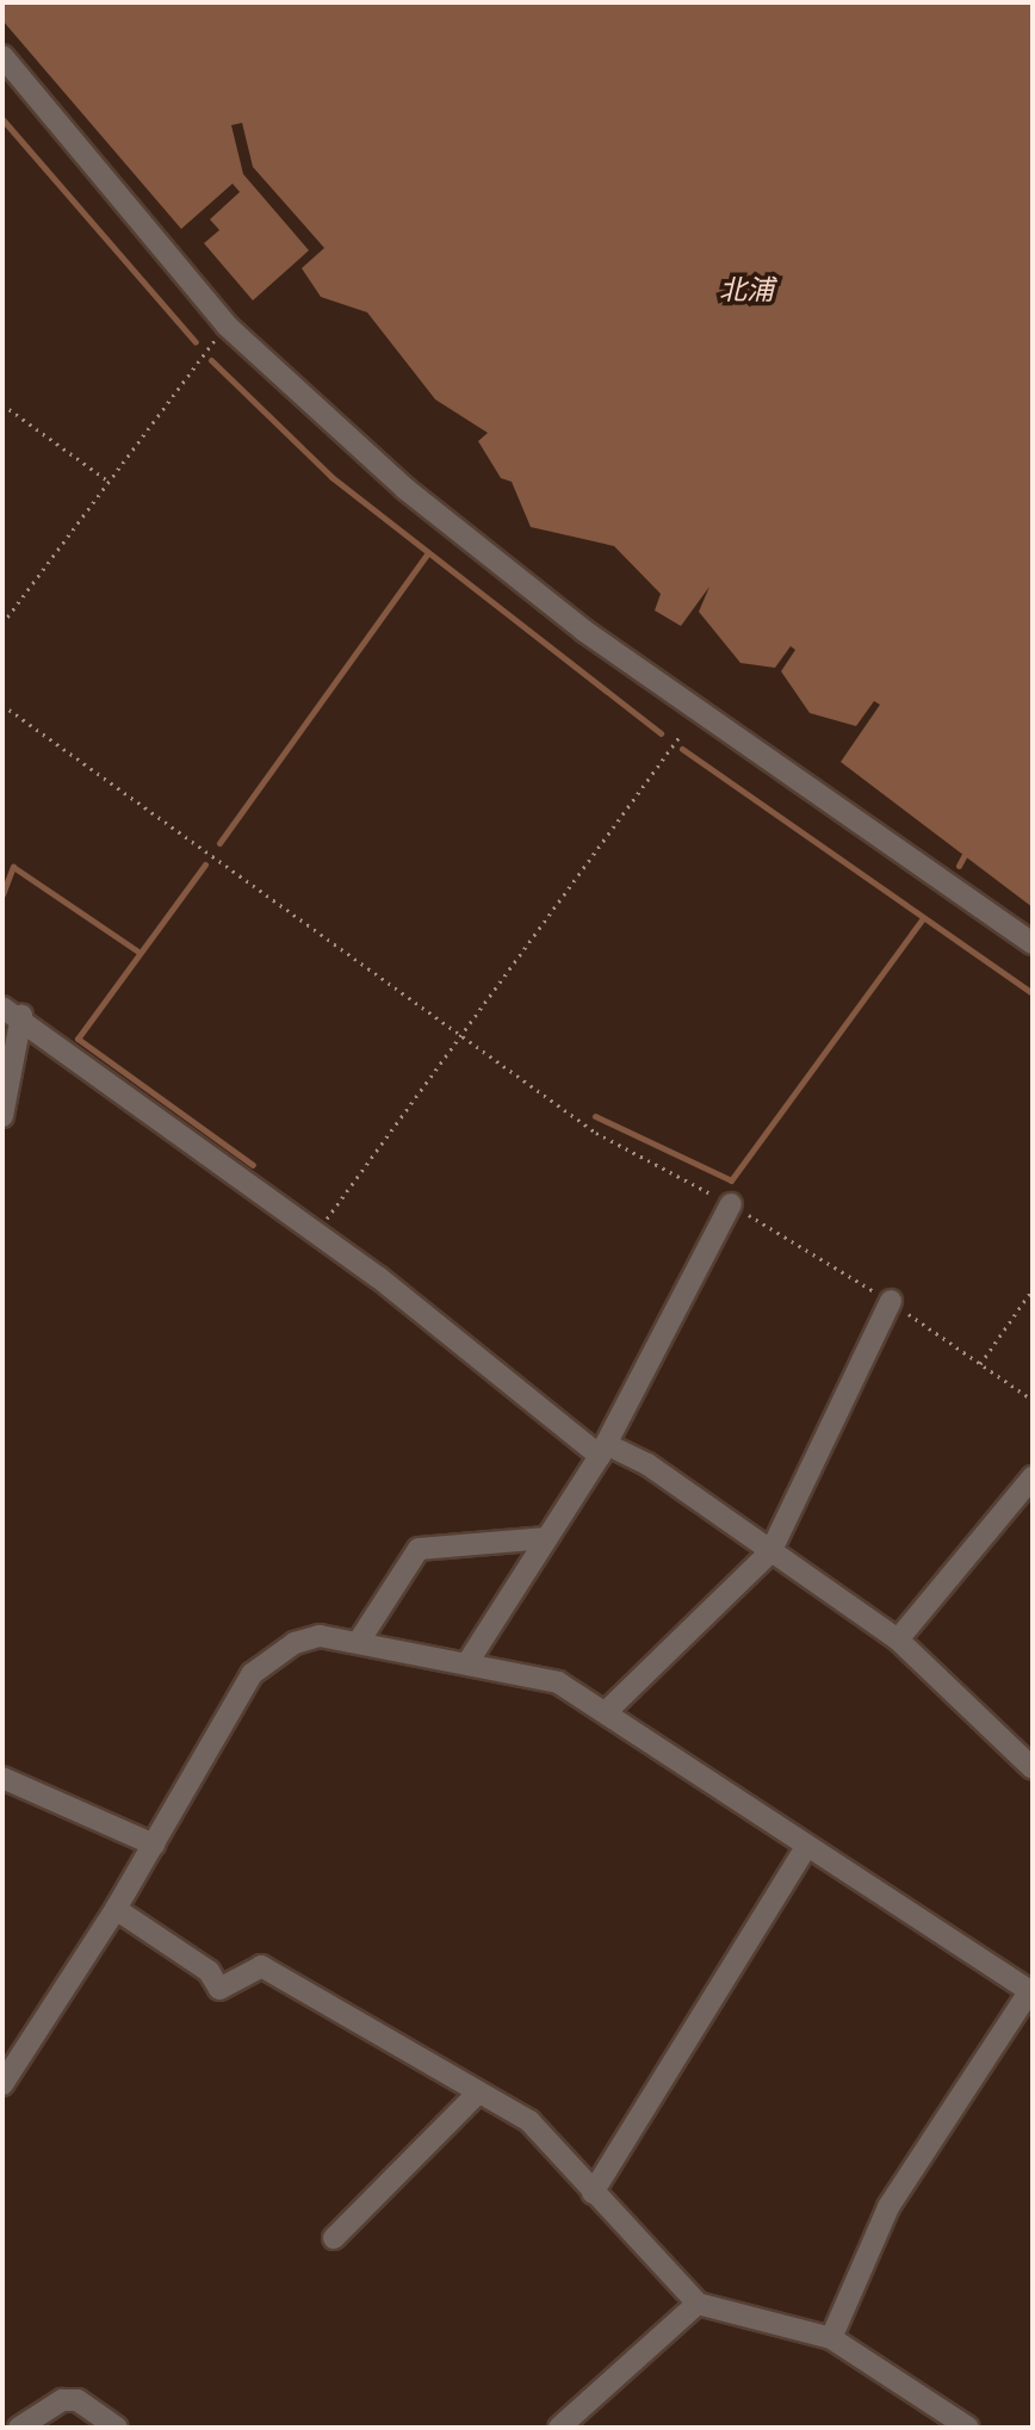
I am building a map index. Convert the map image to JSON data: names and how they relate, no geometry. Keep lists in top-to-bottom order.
{
  "water": ["北浦"]
}
